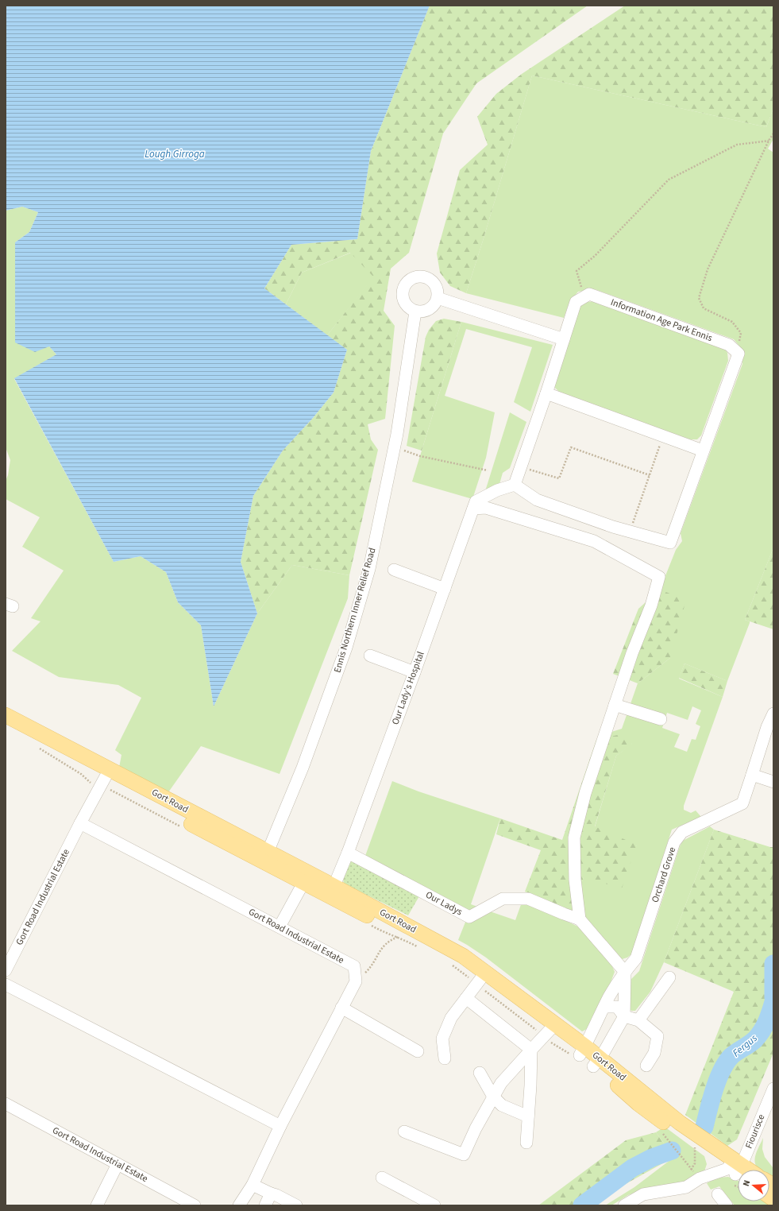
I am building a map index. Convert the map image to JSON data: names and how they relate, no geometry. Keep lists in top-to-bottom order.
{
  "streets": {
    "main road": ["Gort Road"],
    "street": [
      "Information Age Park Ennis",
      "Ennis Northern Inner Relief Road",
      "Our Lady's Hospital",
      "Orchard Grove",
      "Gort Road Industrial Estate",
      "Our Ladys",
      "Fiourisce"
    ]
  },
  "crossings": [
    ["Ennis Northern Inner Relief Road", "Gort Road"],
    ["Our Lady's Hospital", "Gort Road"],
    ["Our Lady's Hospital", "Our Ladys"],
    ["Gort Road", "Orchard Grove"],
    ["Gort Road", "Gort Road Industrial Estate"],
    ["Gort Road", "Fiourisce"]
  ],
  "water": ["Lough Girroga", "Fergus"],
  "north": "left"
}
